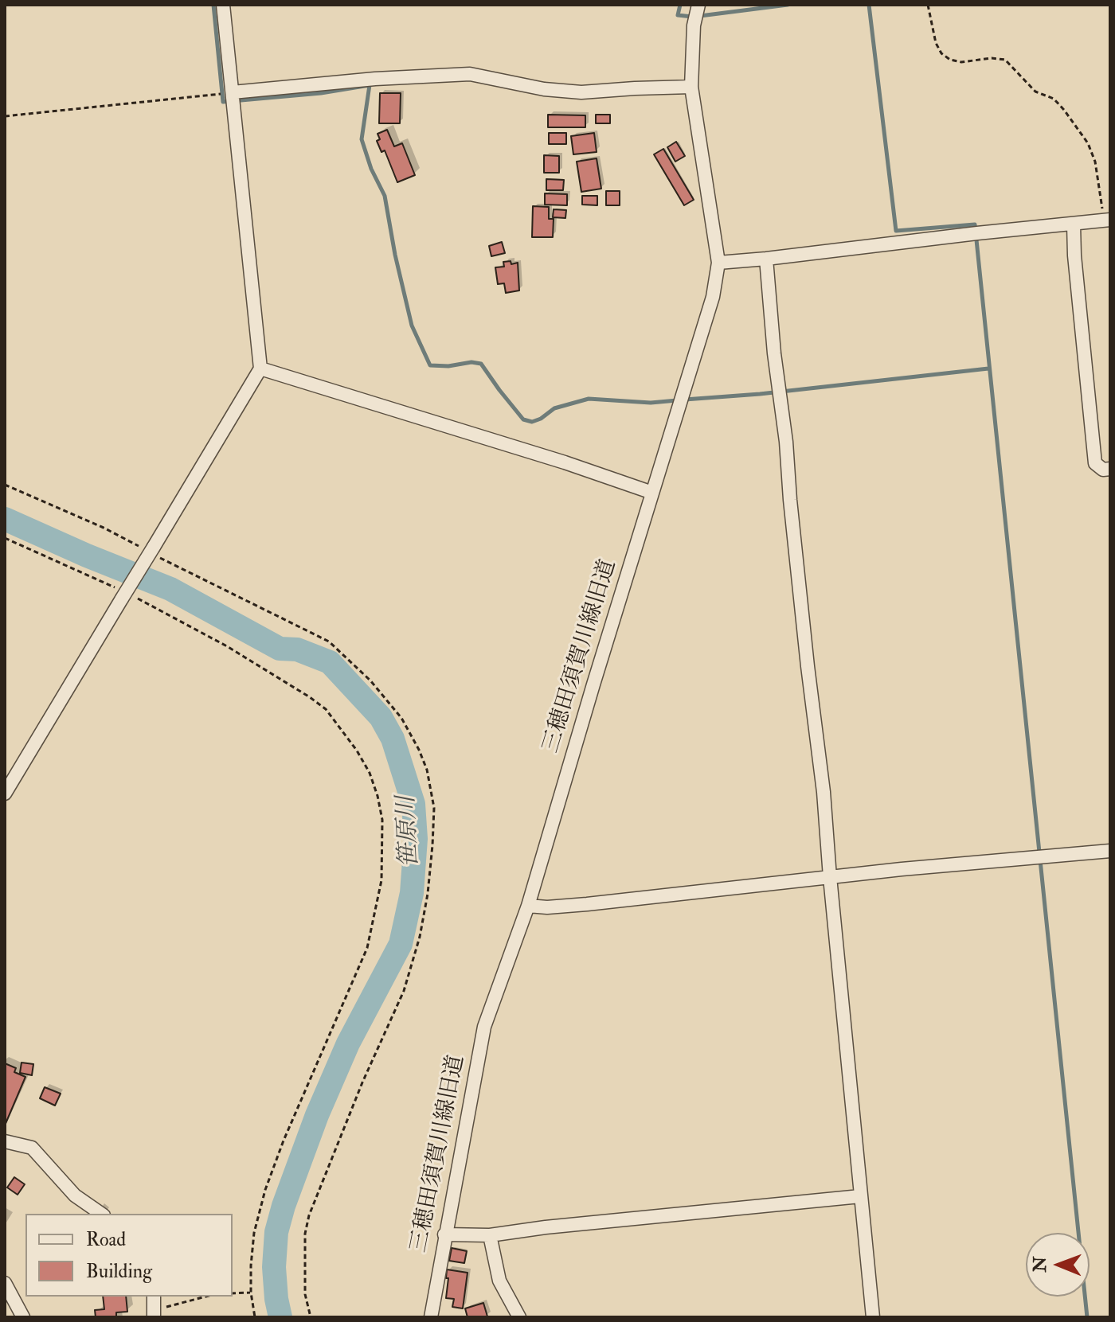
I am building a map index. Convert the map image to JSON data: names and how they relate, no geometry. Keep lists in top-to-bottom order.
{
  "streets": {
    "street": ["三穂田須賀川線旧道"]
  },
  "water": ["笹原川"],
  "legend": ["Road", "Building"],
  "north": "left"
}
